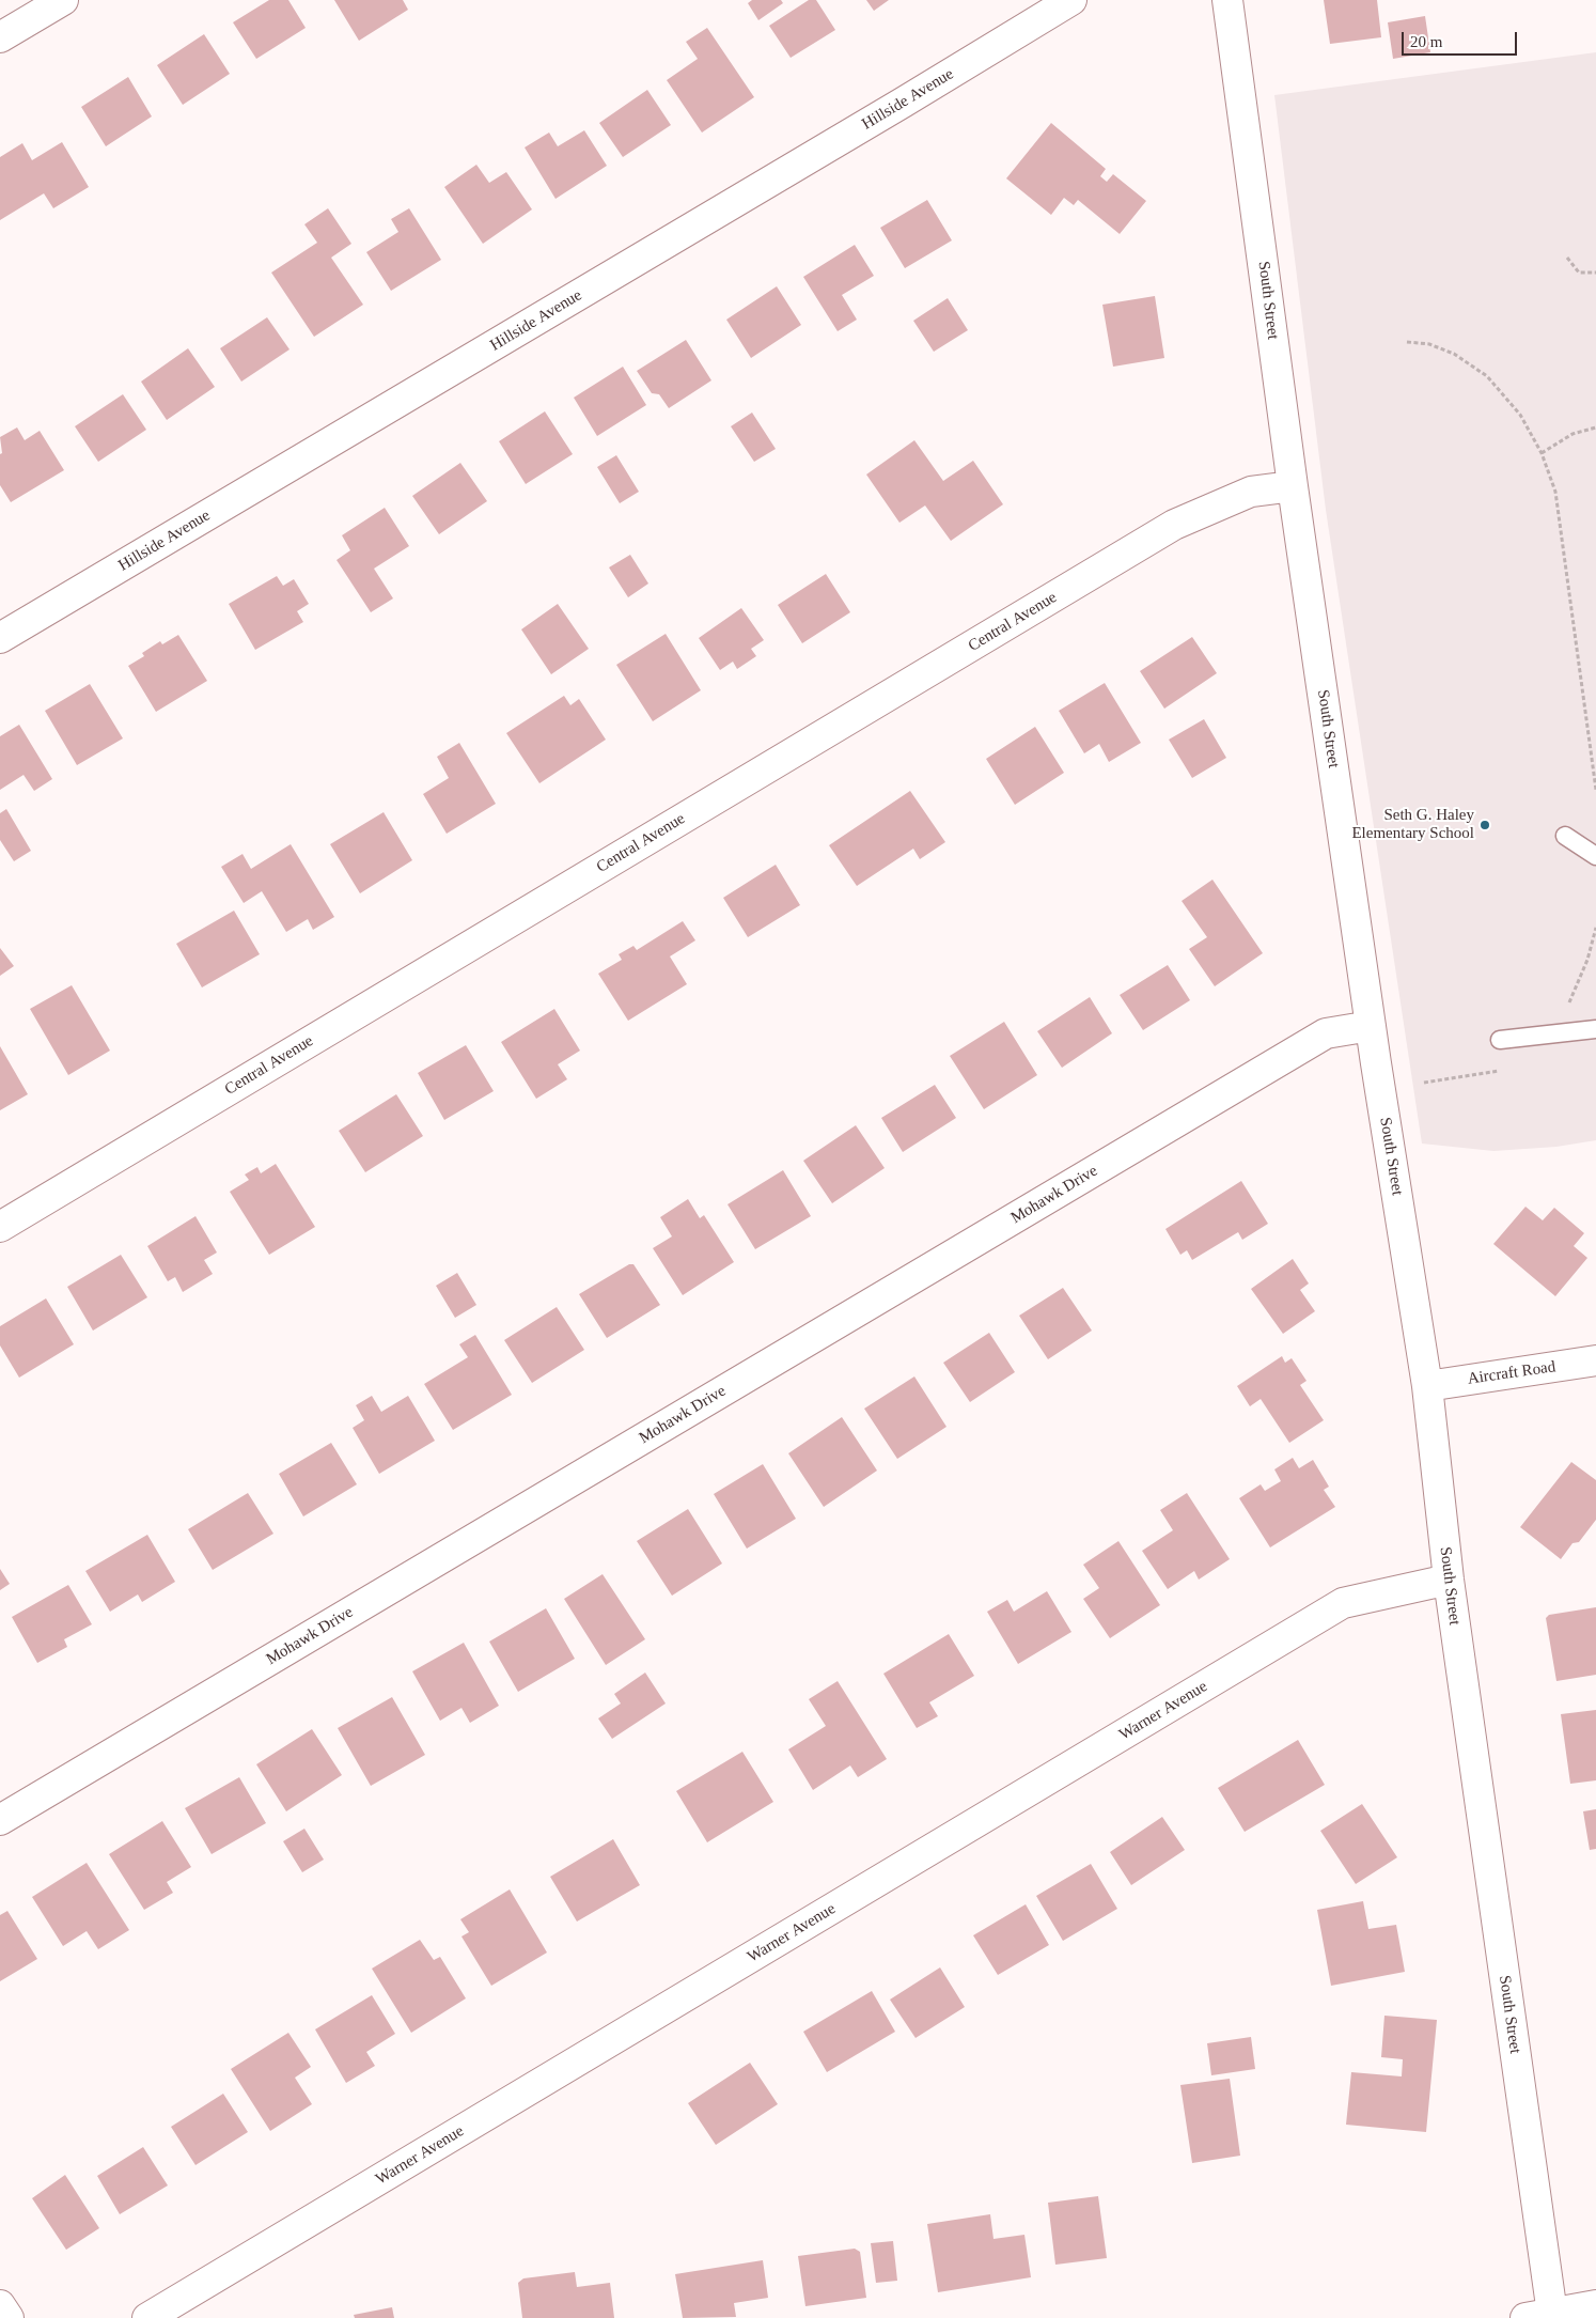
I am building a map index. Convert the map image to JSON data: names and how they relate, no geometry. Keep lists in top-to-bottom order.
{
  "streets": {
    "street": [
      "Hillside Avenue",
      "South Street",
      "Central Avenue",
      "Mohawk Drive",
      "Aircraft Road",
      "Warner Avenue"
    ]
  },
  "crossings": [
    ["South Street", "Central Avenue"],
    ["South Street", "Mohawk Drive"],
    ["South Street", "Aircraft Road"],
    ["South Street", "Warner Avenue"]
  ],
  "places": ["Seth G. Haley Elementary School"],
  "scale_bar": "20 m"
}
